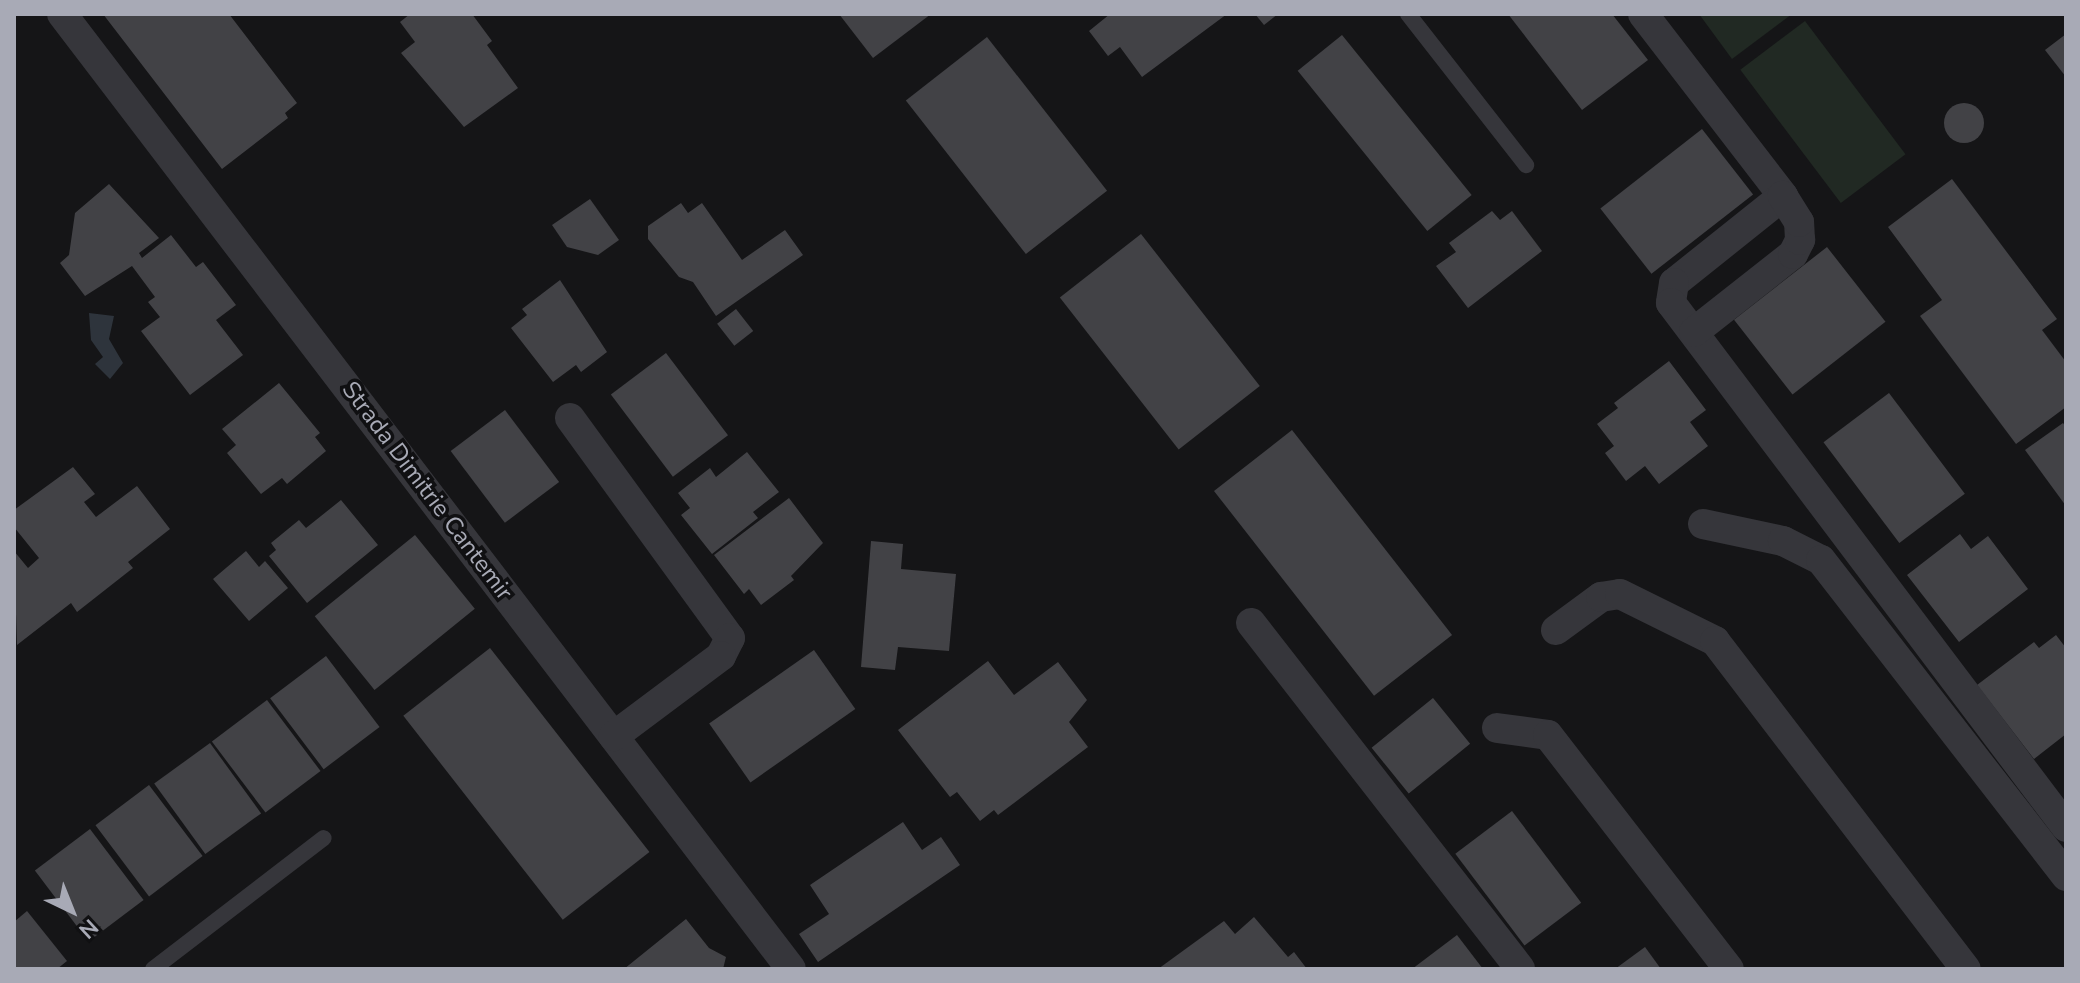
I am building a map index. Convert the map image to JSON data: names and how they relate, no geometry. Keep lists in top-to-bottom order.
{
  "streets": {
    "street": ["Strada Dimitrie Cantemir"]
  },
  "north": "bottom right"
}
